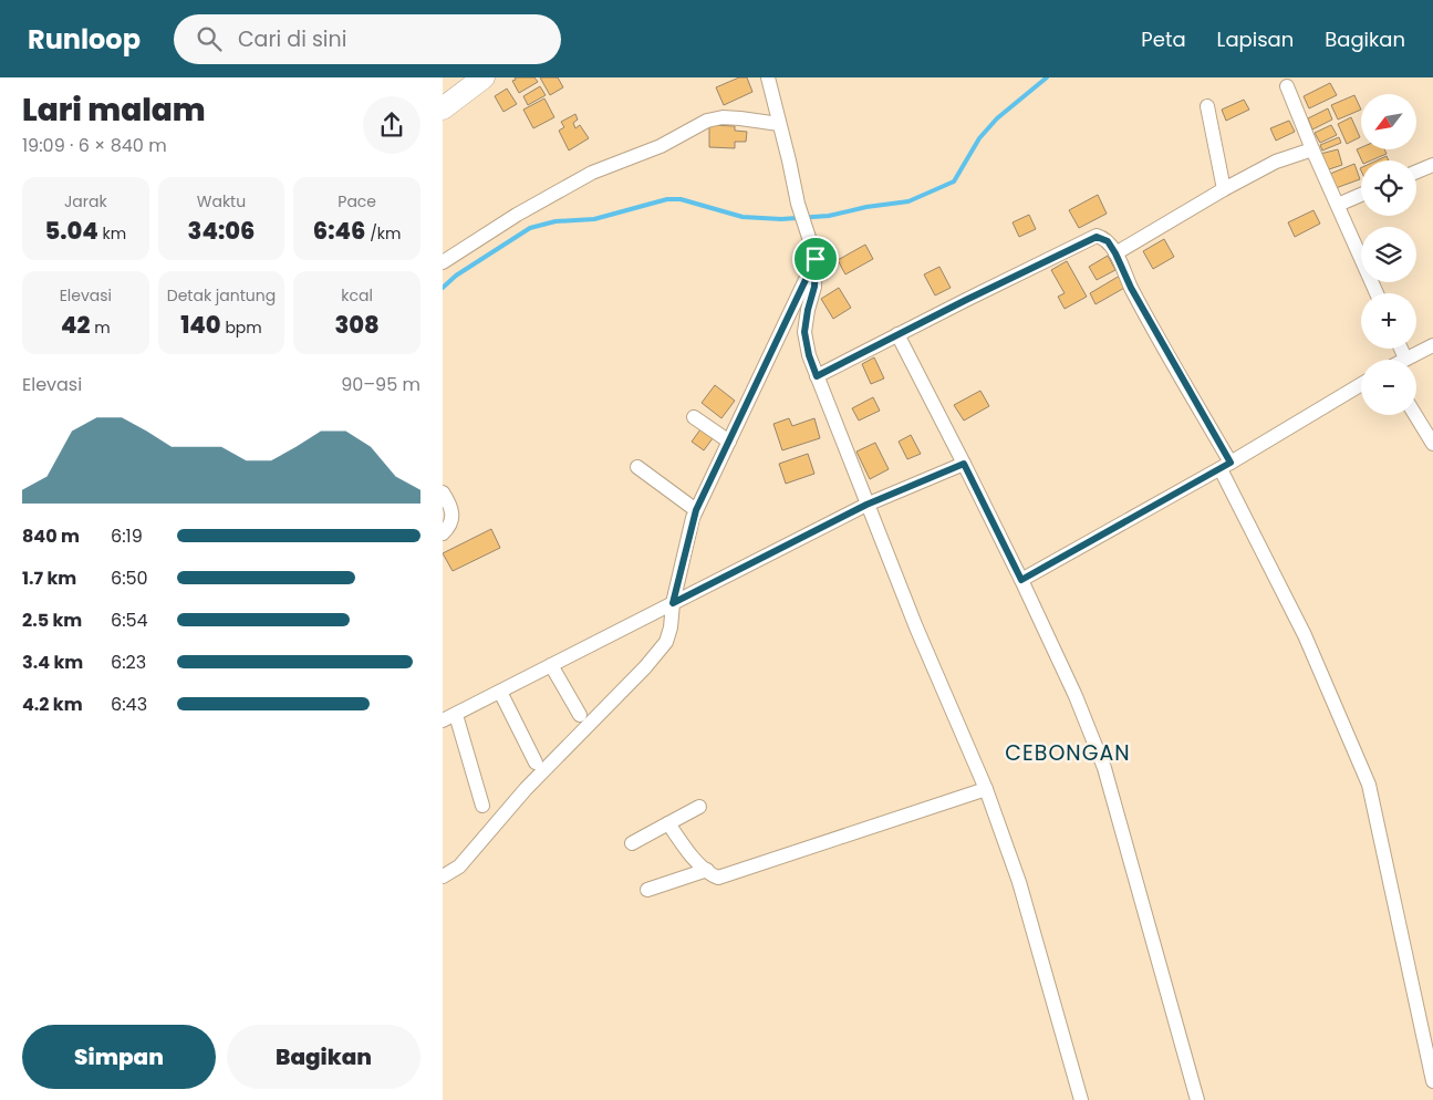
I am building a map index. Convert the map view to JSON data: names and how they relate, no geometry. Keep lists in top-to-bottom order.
{
  "districts": ["CEBONGAN"],
  "north": "bottom left",
  "page": {
    "header": "Runloop",
    "search": "Cari di sini",
    "nav": ["Peta", "Lapisan", "Bagikan"],
    "heading": ["Lari malam", "19:09 · 6 × 840 m"],
    "map_buttons": ["+", "−"],
    "stats": [
      ["Jarak", "5.04 km"],
      ["Waktu", "34:06"],
      ["Pace", "6:46 /km"],
      ["Elevasi", "42 m"],
      ["Detak jantung", "140 bpm"],
      ["kcal", "308"]
    ],
    "chart": ["Elevasi", "90–95 m"],
    "list": [
      {
        "name": "840 m",
        "note": "6:19"
      },
      {
        "name": "1.7 km",
        "note": "6:50"
      },
      {
        "name": "2.5 km",
        "note": "6:54"
      },
      {
        "name": "3.4 km",
        "note": "6:23"
      },
      {
        "name": "4.2 km",
        "note": "6:43"
      }
    ],
    "buttons": ["Simpan", "Bagikan"]
  }
}
